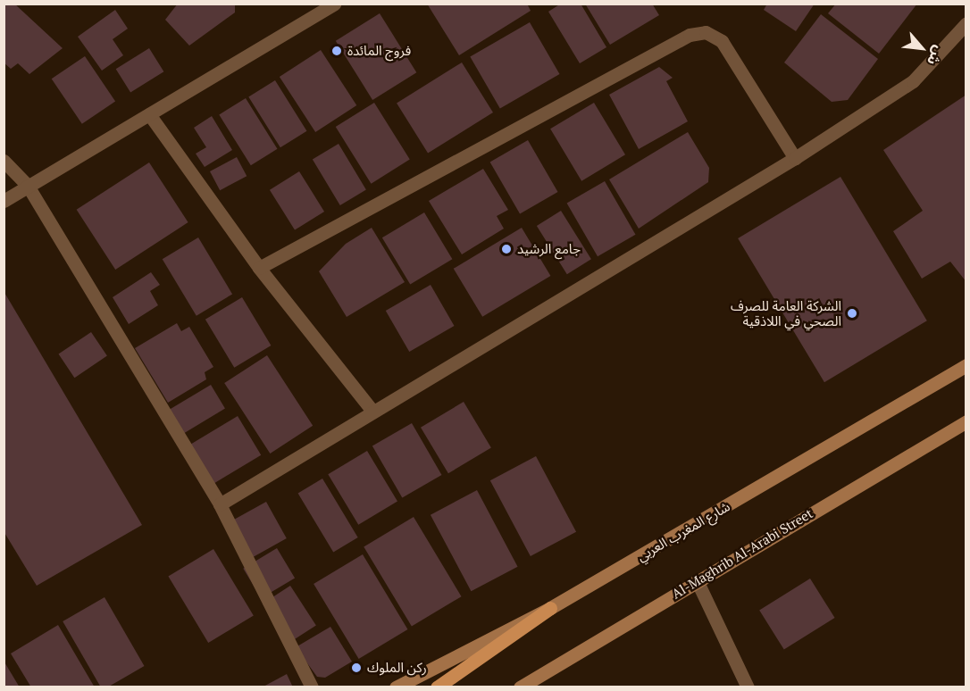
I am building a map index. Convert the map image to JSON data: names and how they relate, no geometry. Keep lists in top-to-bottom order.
{
  "streets": {
    "main road": ["شارع المغرب العربي", "Al-Maghrib Al-Arabi Street"]
  },
  "places": [
    "فروج المائدة",
    "جامع الرشيد",
    "الشركة العامة للصرف الصحي في اللاذقية",
    "ركن الملوك"
  ],
  "north": "bottom right"
}
